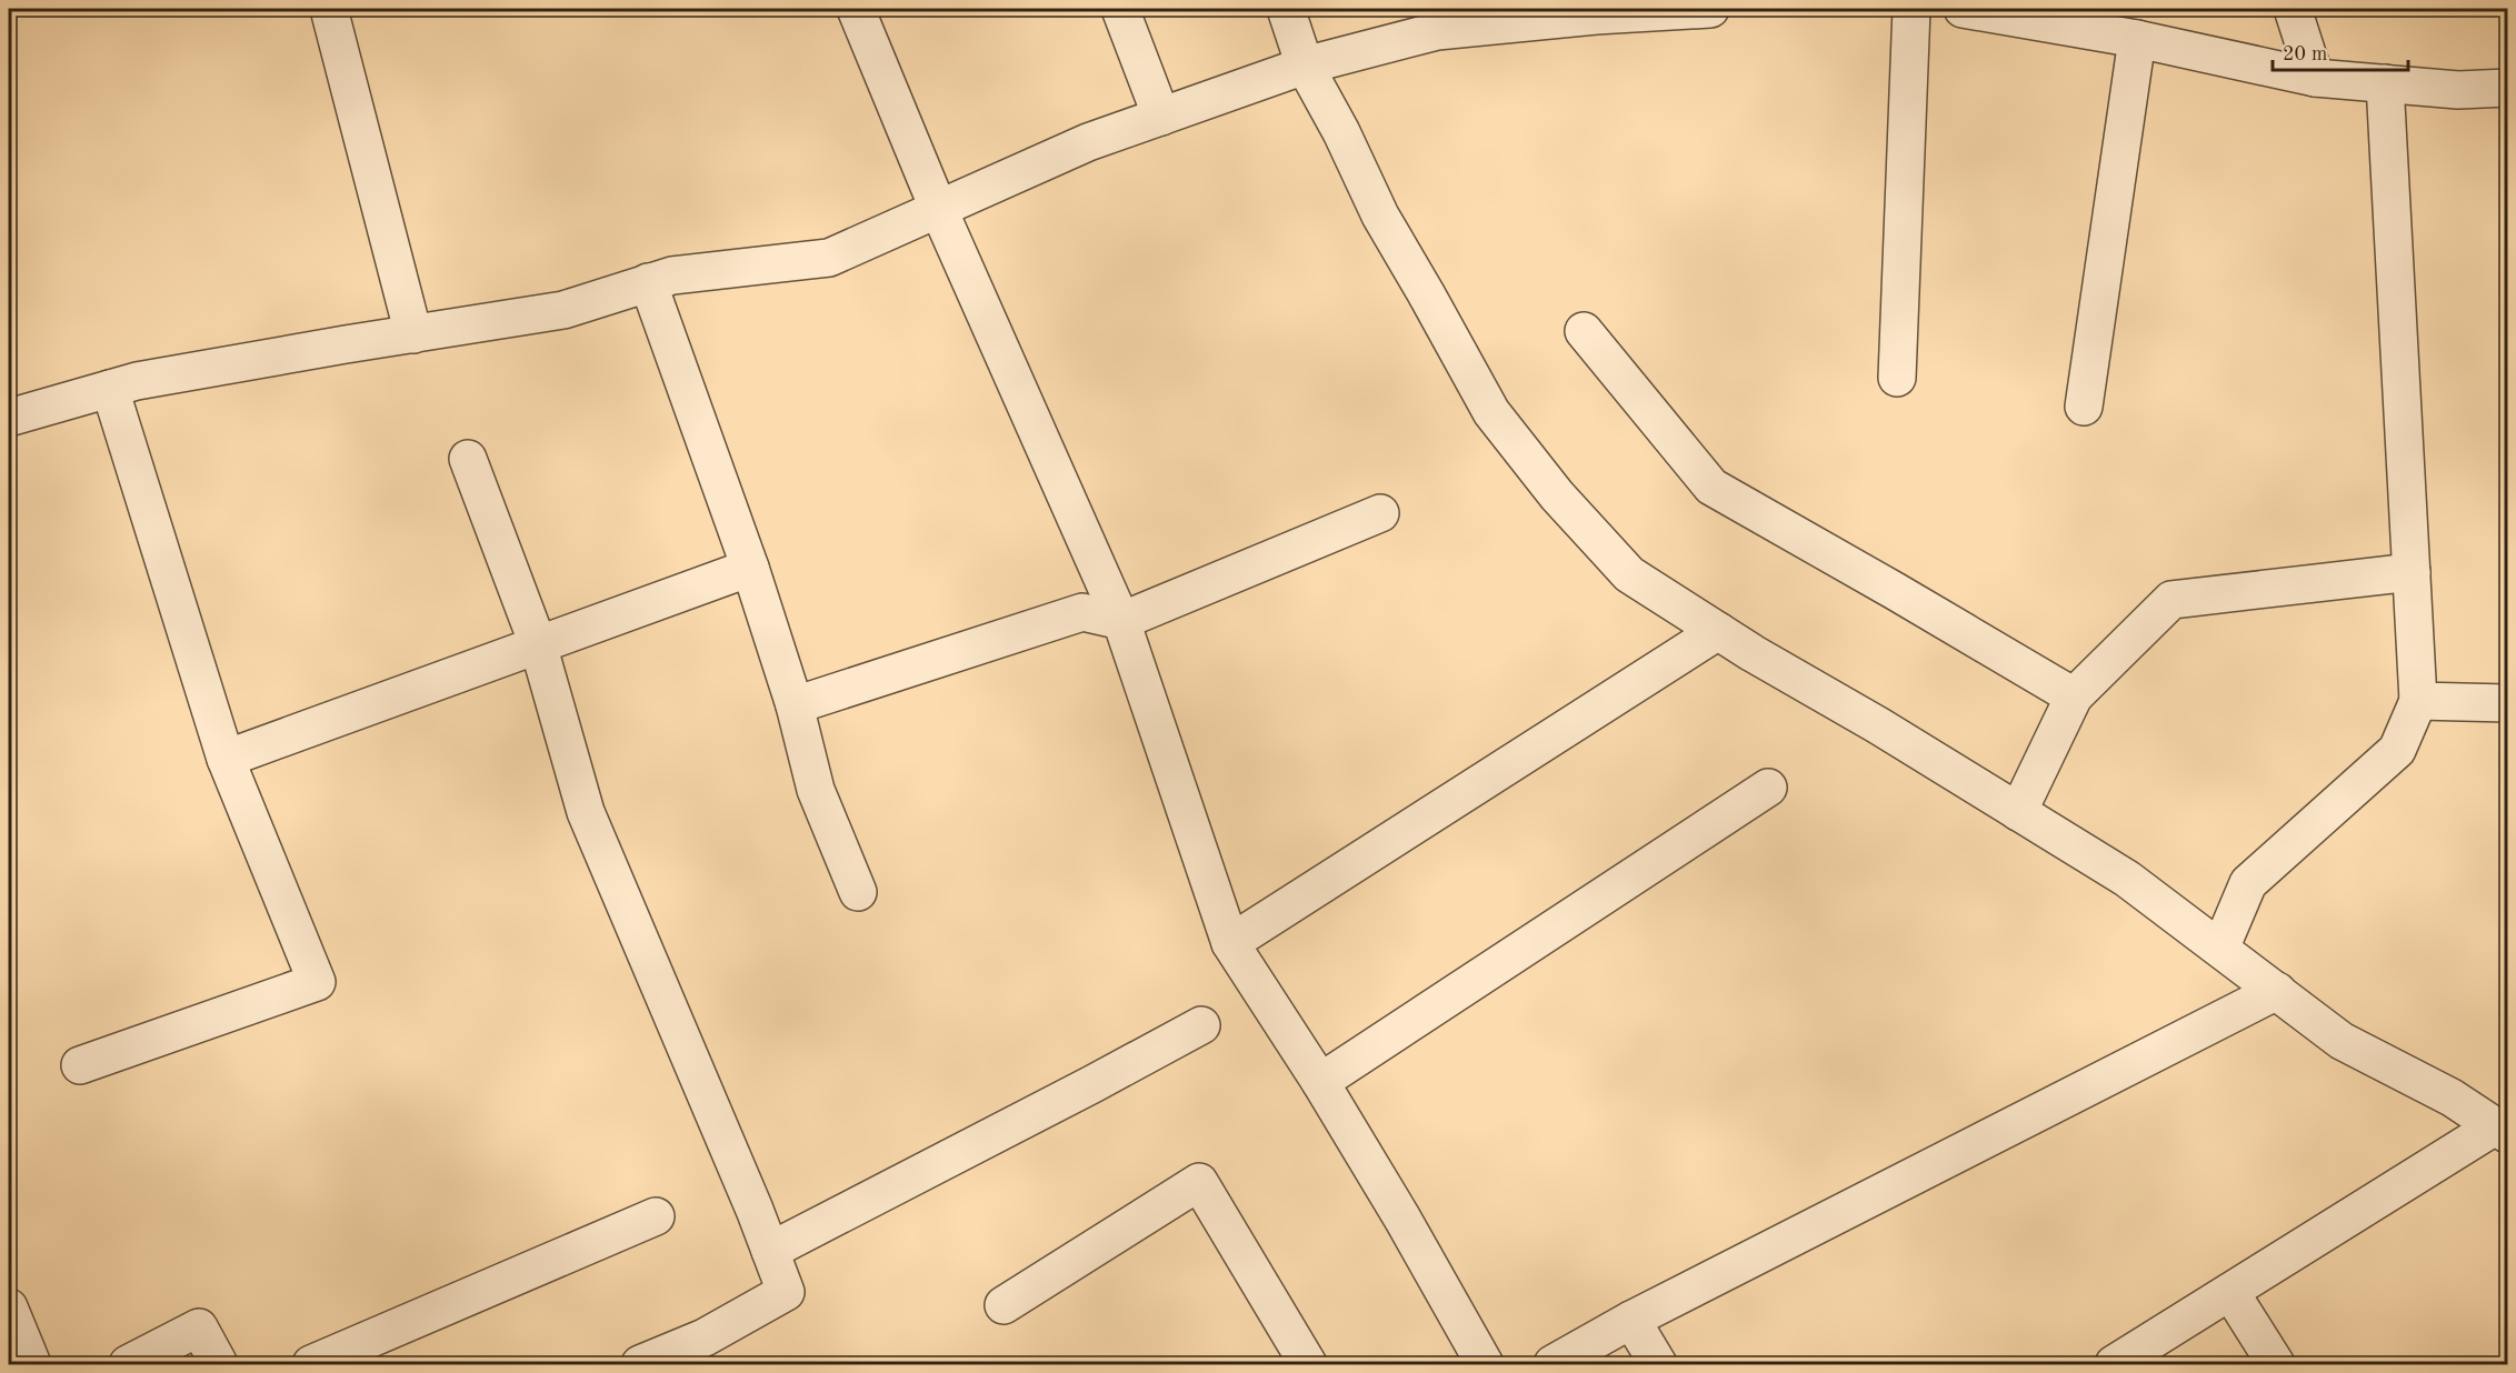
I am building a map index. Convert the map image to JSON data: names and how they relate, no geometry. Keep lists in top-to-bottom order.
{
  "scale_bar": "20 m"
}
